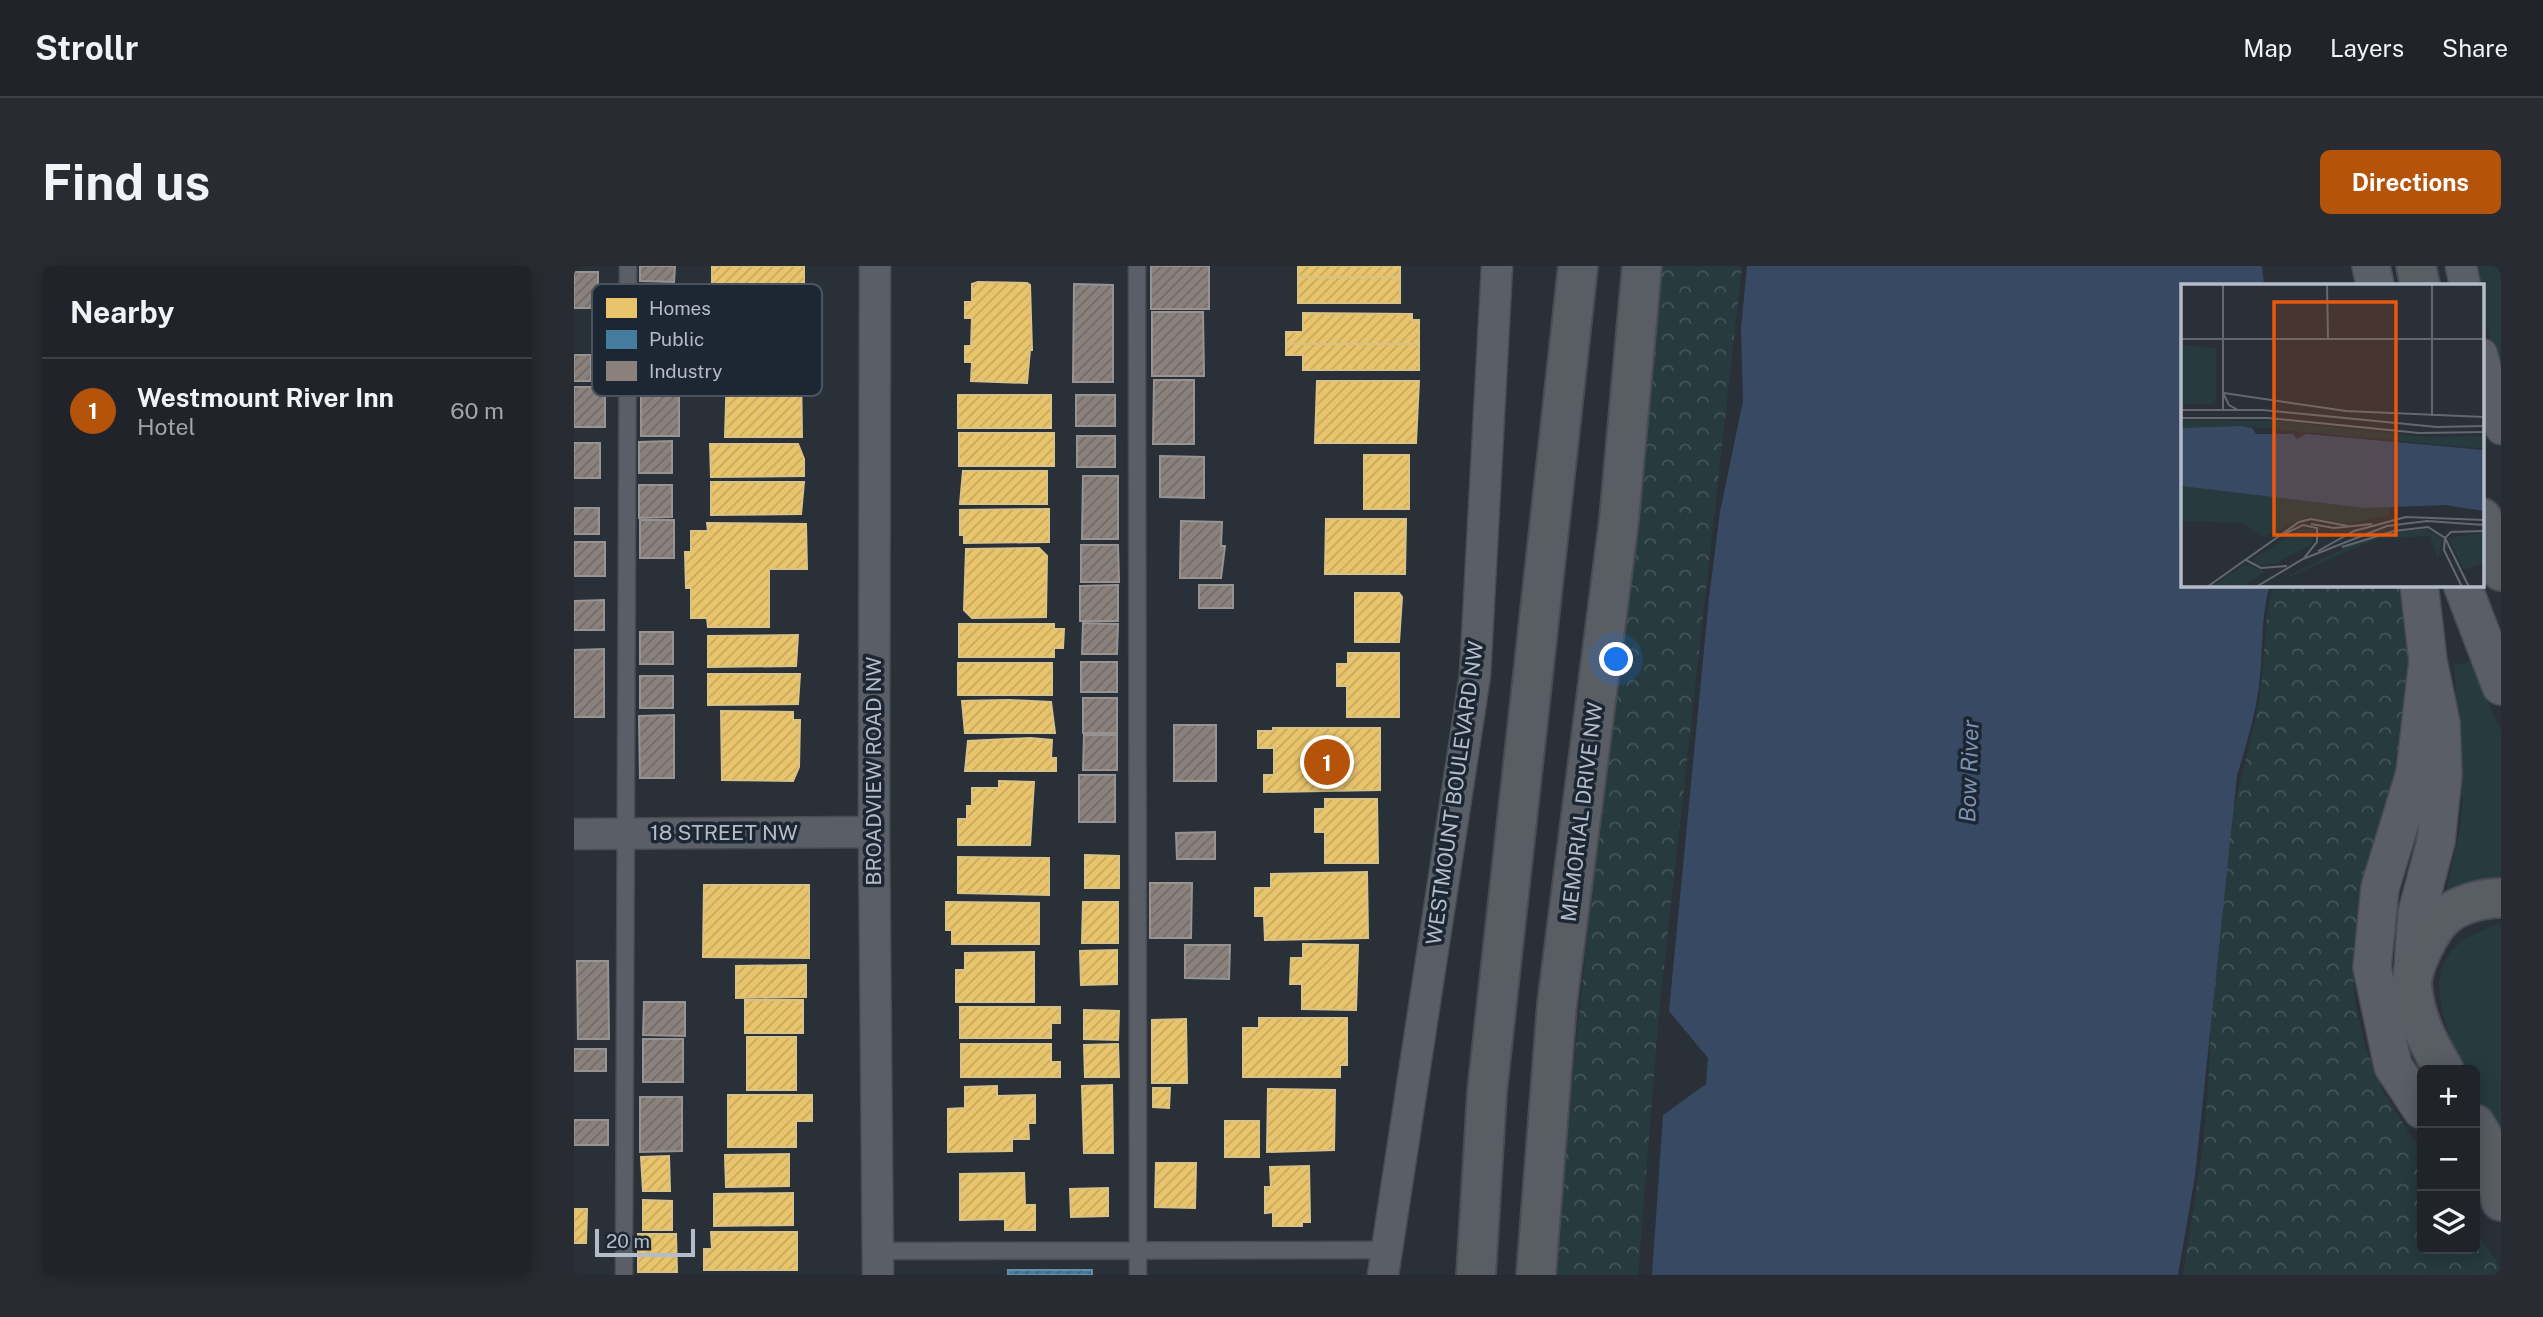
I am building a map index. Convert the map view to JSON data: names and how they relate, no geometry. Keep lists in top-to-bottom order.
{
  "streets": {
    "main road": ["MEMORIAL DRIVE NW"],
    "street": ["BROADVIEW ROAD NW", "WESTMOUNT BOULEVARD NW", "18 STREET NW"]
  },
  "crossings": [
    ["BROADVIEW ROAD NW", "18 STREET NW"]
  ],
  "water": ["Bow River"],
  "legend": ["Homes", "Public", "Industry"],
  "scale_bar": "20 m",
  "page": {
    "header": "Strollr",
    "nav": ["Map", "Layers", "Share"],
    "buttons": "Directions",
    "title": "Find us",
    "heading": "Nearby",
    "list": [
      {
        "mark": "1",
        "name": "Westmount River Inn",
        "note": "Hotel",
        "value": "60 m"
      }
    ],
    "pins": "1",
    "map_buttons": ["+", "−"],
    "scale": "20 m"
  }
}
